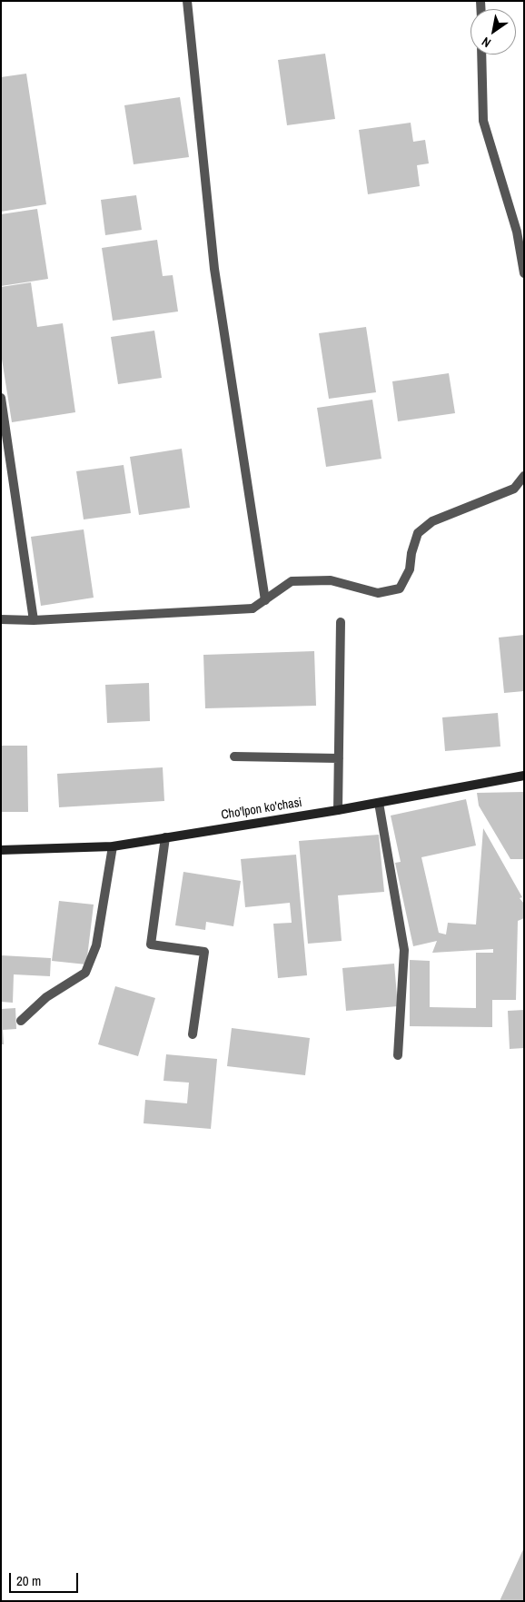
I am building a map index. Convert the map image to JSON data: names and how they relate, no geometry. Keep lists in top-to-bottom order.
{
  "streets": {
    "main road": ["Cho'lpon ko'chasi"]
  },
  "scale_bar": "20 m",
  "north": "bottom left"
}
